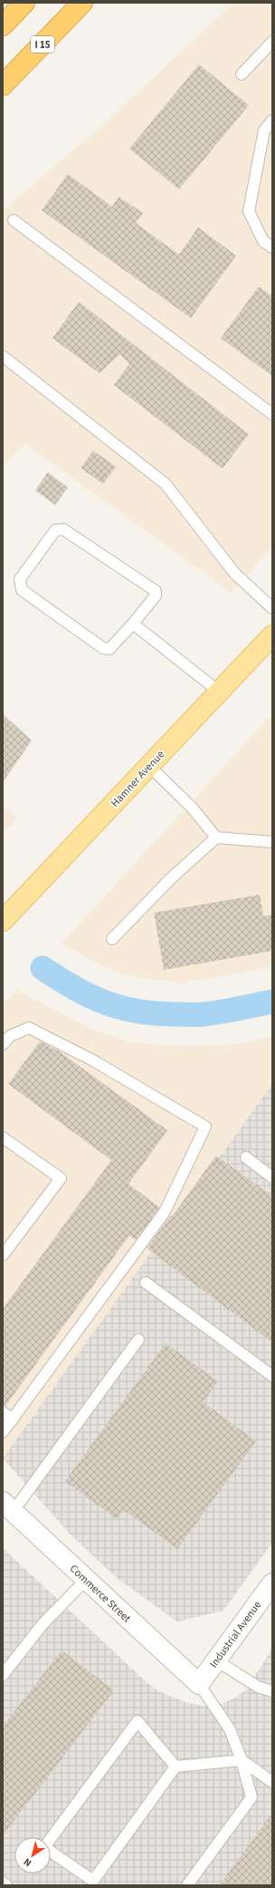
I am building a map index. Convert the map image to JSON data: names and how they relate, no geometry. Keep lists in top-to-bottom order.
{
  "streets": {
    "highway": ["I 15"],
    "main road": ["Hamner Avenue"],
    "street": ["Commerce Street", "Industrial Avenue"]
  },
  "crossings": [
    ["Commerce Street", "Industrial Avenue"]
  ],
  "north": "bottom left"
}
